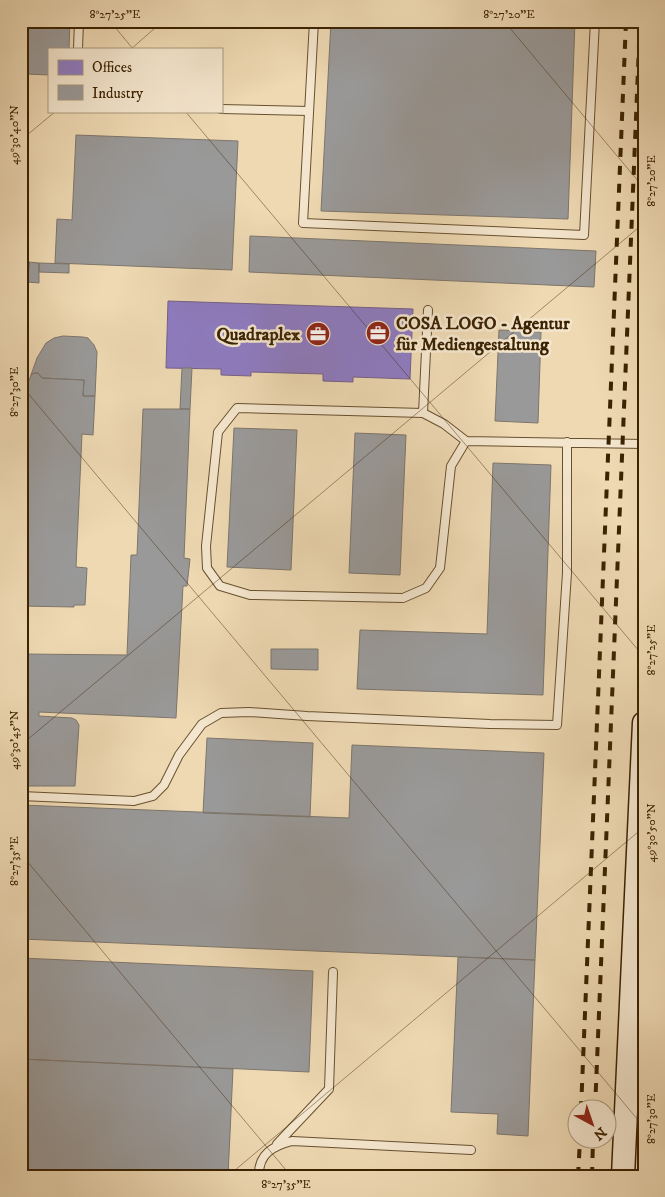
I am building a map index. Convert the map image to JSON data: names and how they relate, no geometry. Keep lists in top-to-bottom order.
{
  "places": {
    "office": ["COSA LOGO - Agentur für Mediengestaltung", "Quadraplex"]
  },
  "legend": ["Offices", "Industry"],
  "north": "bottom right",
  "coordinates": [
    "8°27'25\"E",
    "8°27'20\"E",
    "49°30'40\"N",
    "8°27'30\"E",
    "49°30'45\"N",
    "49°30'50\"N",
    "8°27'35\"E"
  ]
}
